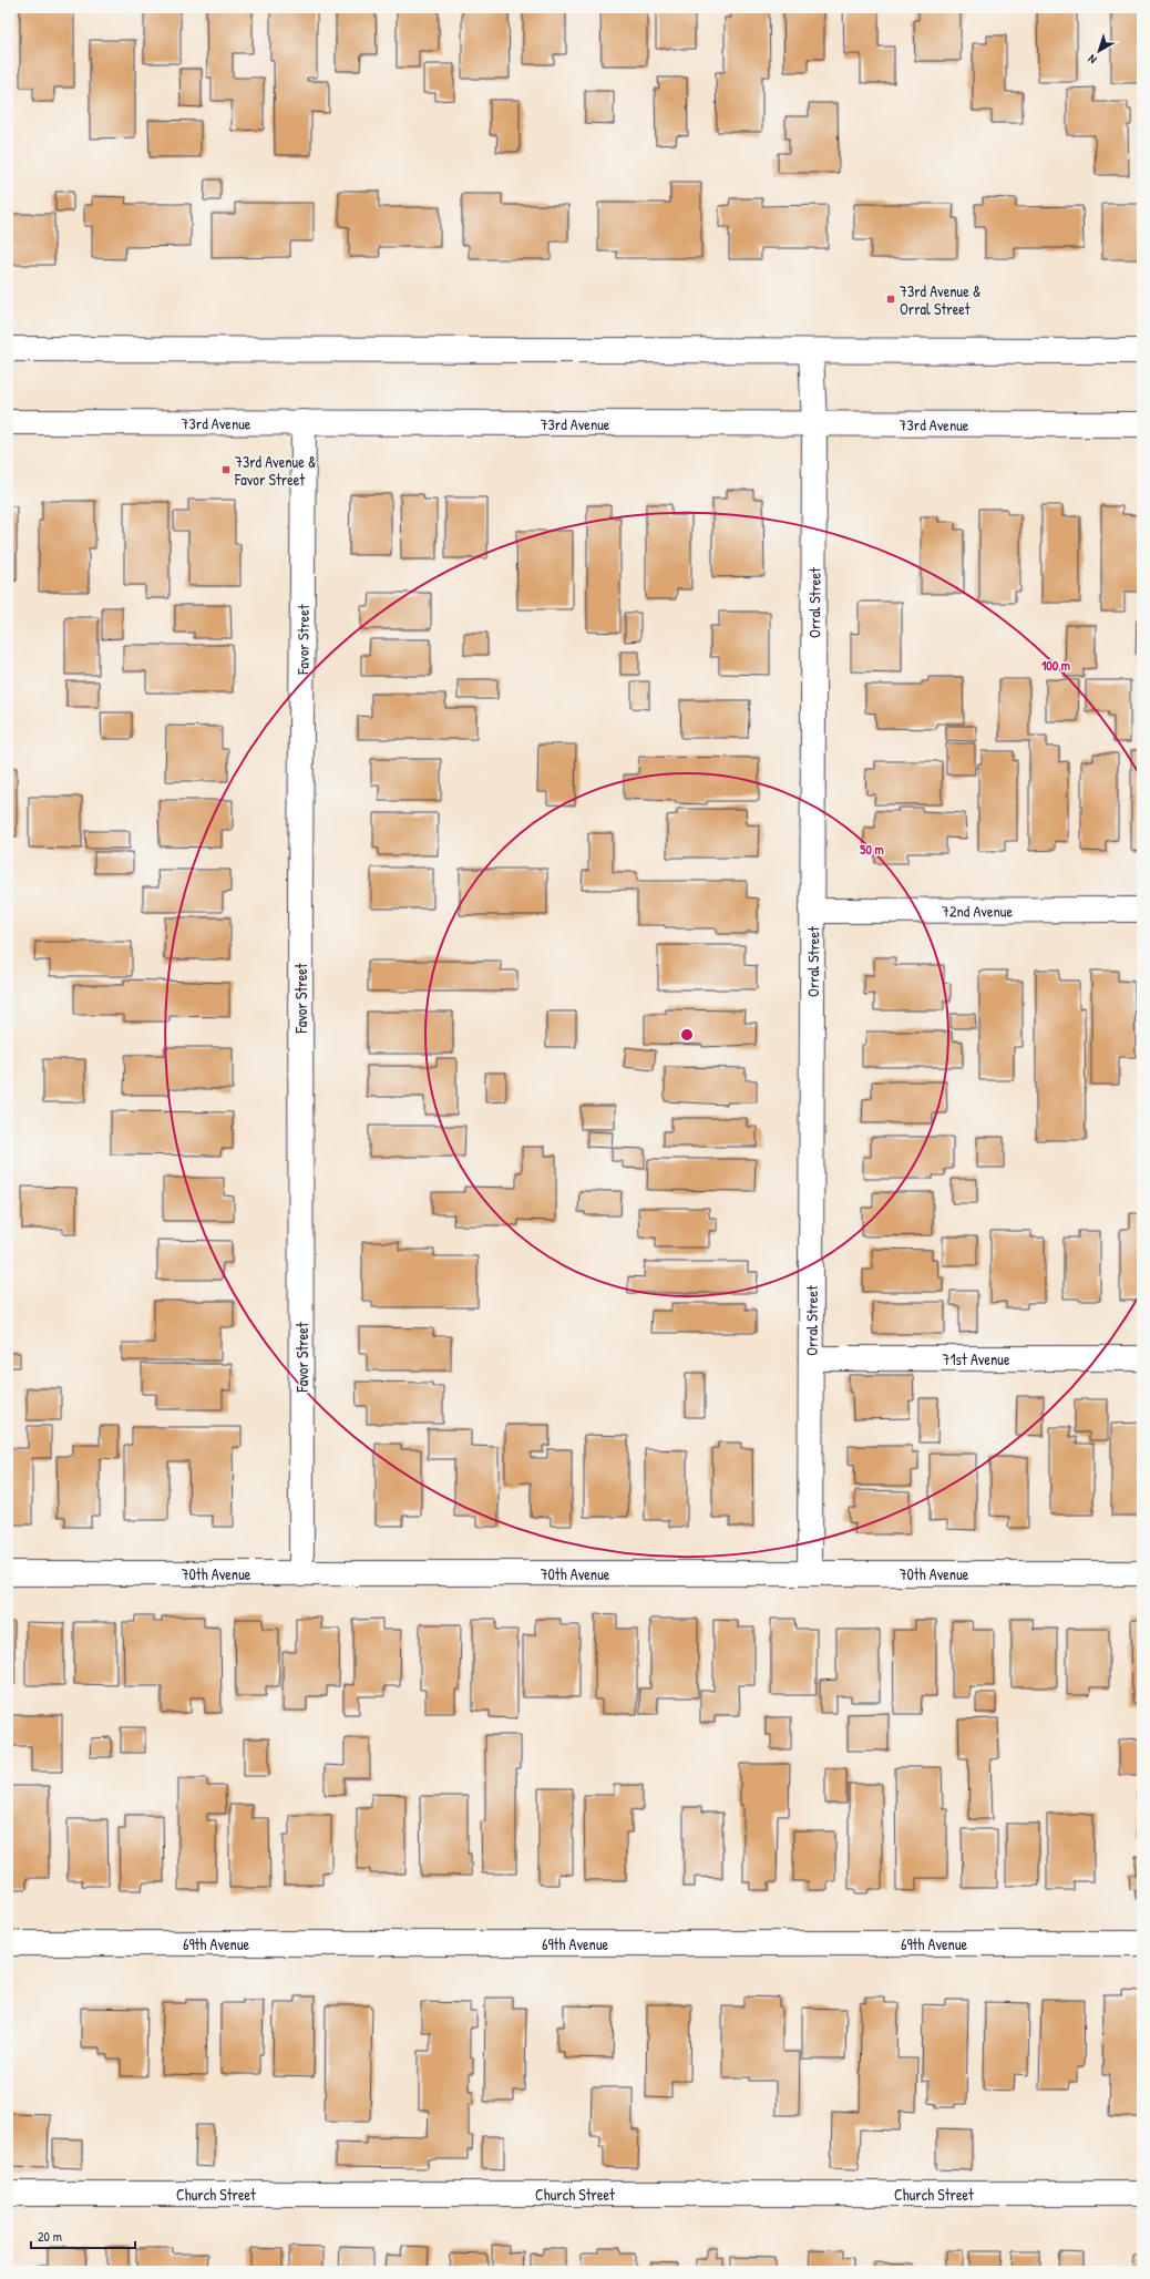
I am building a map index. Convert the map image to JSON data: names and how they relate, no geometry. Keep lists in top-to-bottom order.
{
  "streets": {
    "street": [
      "73rd Avenue",
      "Orral Street",
      "Favor Street",
      "72nd Avenue",
      "71st Avenue",
      "70th Avenue",
      "69th Avenue",
      "Church Street"
    ]
  },
  "crossings": [
    ["73rd Avenue", "Orral Street"],
    ["73rd Avenue", "Favor Street"],
    ["Orral Street", "72nd Avenue"],
    ["Orral Street", "71st Avenue"],
    ["Orral Street", "70th Avenue"],
    ["Favor Street", "70th Avenue"]
  ],
  "places": {
    "transit": ["73rd Avenue & Orral Street", "73rd Avenue & Favor Street"]
  },
  "scale_bar": "20 m",
  "north": "bottom left",
  "rings": ["100 m", "50 m"]
}
